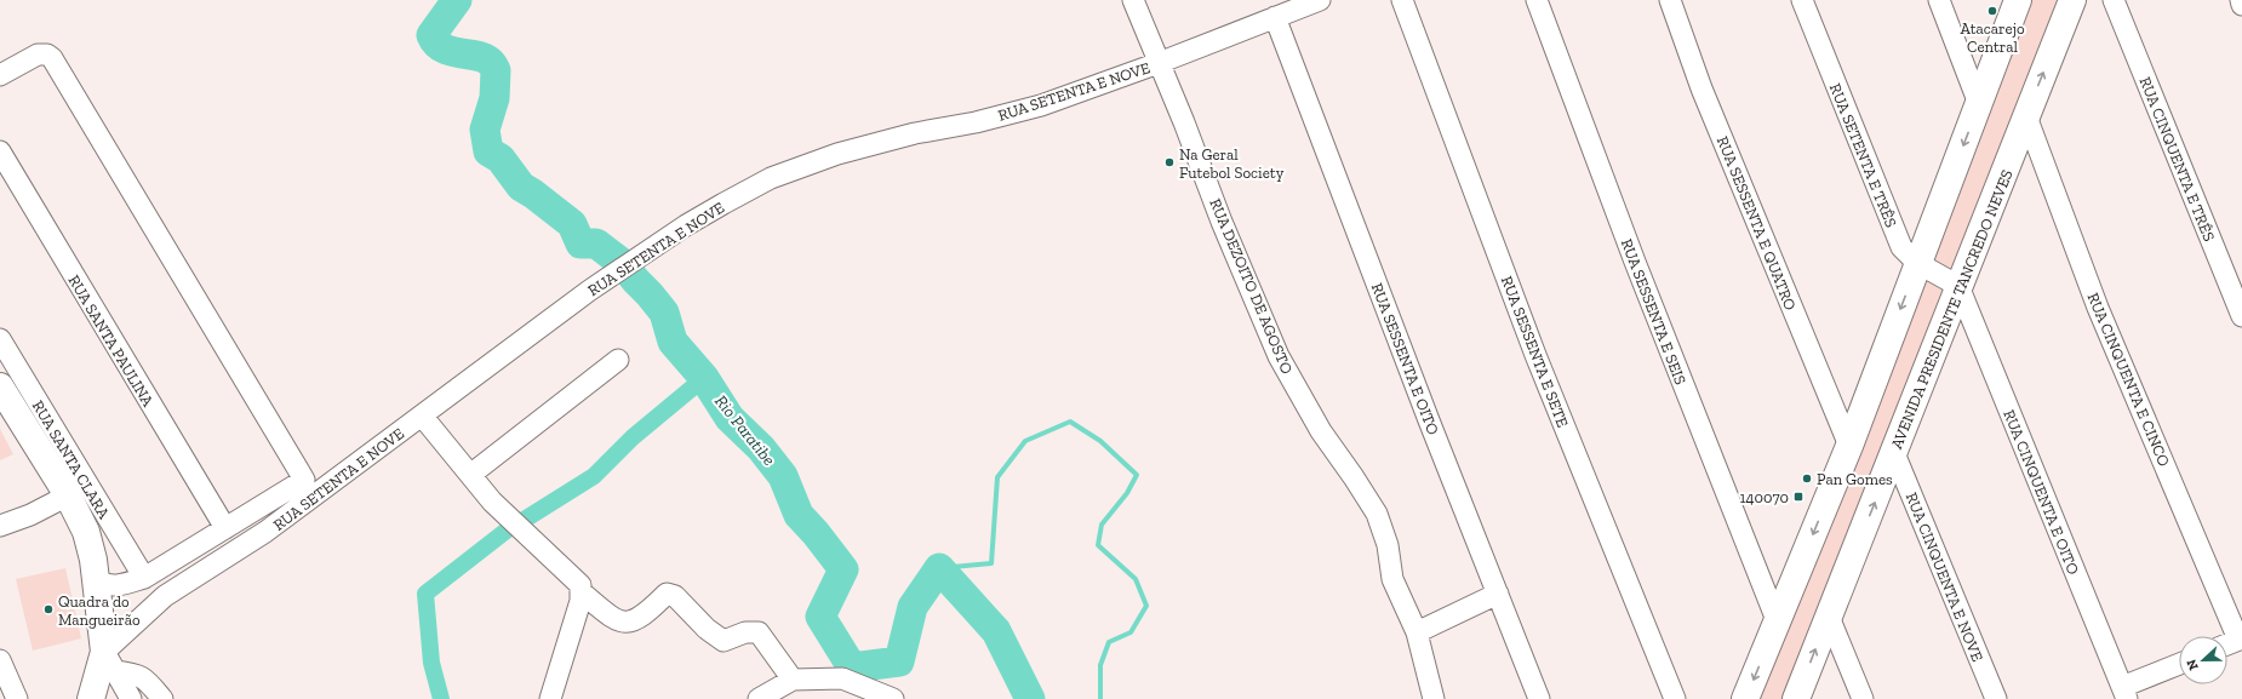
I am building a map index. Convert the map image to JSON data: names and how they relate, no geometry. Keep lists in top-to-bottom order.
{
  "streets": {
    "main road": ["AVENIDA PRESIDENTE TANCREDO NEVES"],
    "street": [
      "RUA SETENTA E NOVE",
      "RUA SETENTA E TRÊS",
      "RUA CINQUENTA E TRÊS",
      "RUA SESSENTA E QUATRO",
      "RUA DEZOITO DE AGOSTO",
      "RUA SESSENTA E SEIS",
      "RUA SANTA PAULINA",
      "RUA SESSENTA E SETE",
      "RUA SESSENTA E OITO",
      "RUA CINQUENTA E CINCO",
      "RUA SANTA CLARA",
      "RUA CINQUENTA E OITO",
      "RUA CINQUENTA E NOVE"
    ]
  },
  "crossings": [
    ["RUA SETENTA E NOVE", "RUA DEZOITO DE AGOSTO"],
    ["RUA SETENTA E NOVE", "RUA SESSENTA E OITO"],
    ["RUA SETENTA E TRÊS", "AVENIDA PRESIDENTE TANCREDO NEVES"],
    ["RUA SETENTA E TRÊS", "RUA CINQUENTA E OITO"],
    ["AVENIDA PRESIDENTE TANCREDO NEVES", "RUA CINQUENTA E CINCO"],
    ["AVENIDA PRESIDENTE TANCREDO NEVES", "RUA CINQUENTA E OITO"],
    ["AVENIDA PRESIDENTE TANCREDO NEVES", "RUA CINQUENTA E NOVE"]
  ],
  "water": ["Rio Paratibe"],
  "places": {
    "other": [
      "Atacarejo Central",
      "Na Geral Futebol Society",
      "Pan Gomes",
      "Quadra do Mangueirão"
    ],
    "transit": ["140070"]
  },
  "north": "left"
}
